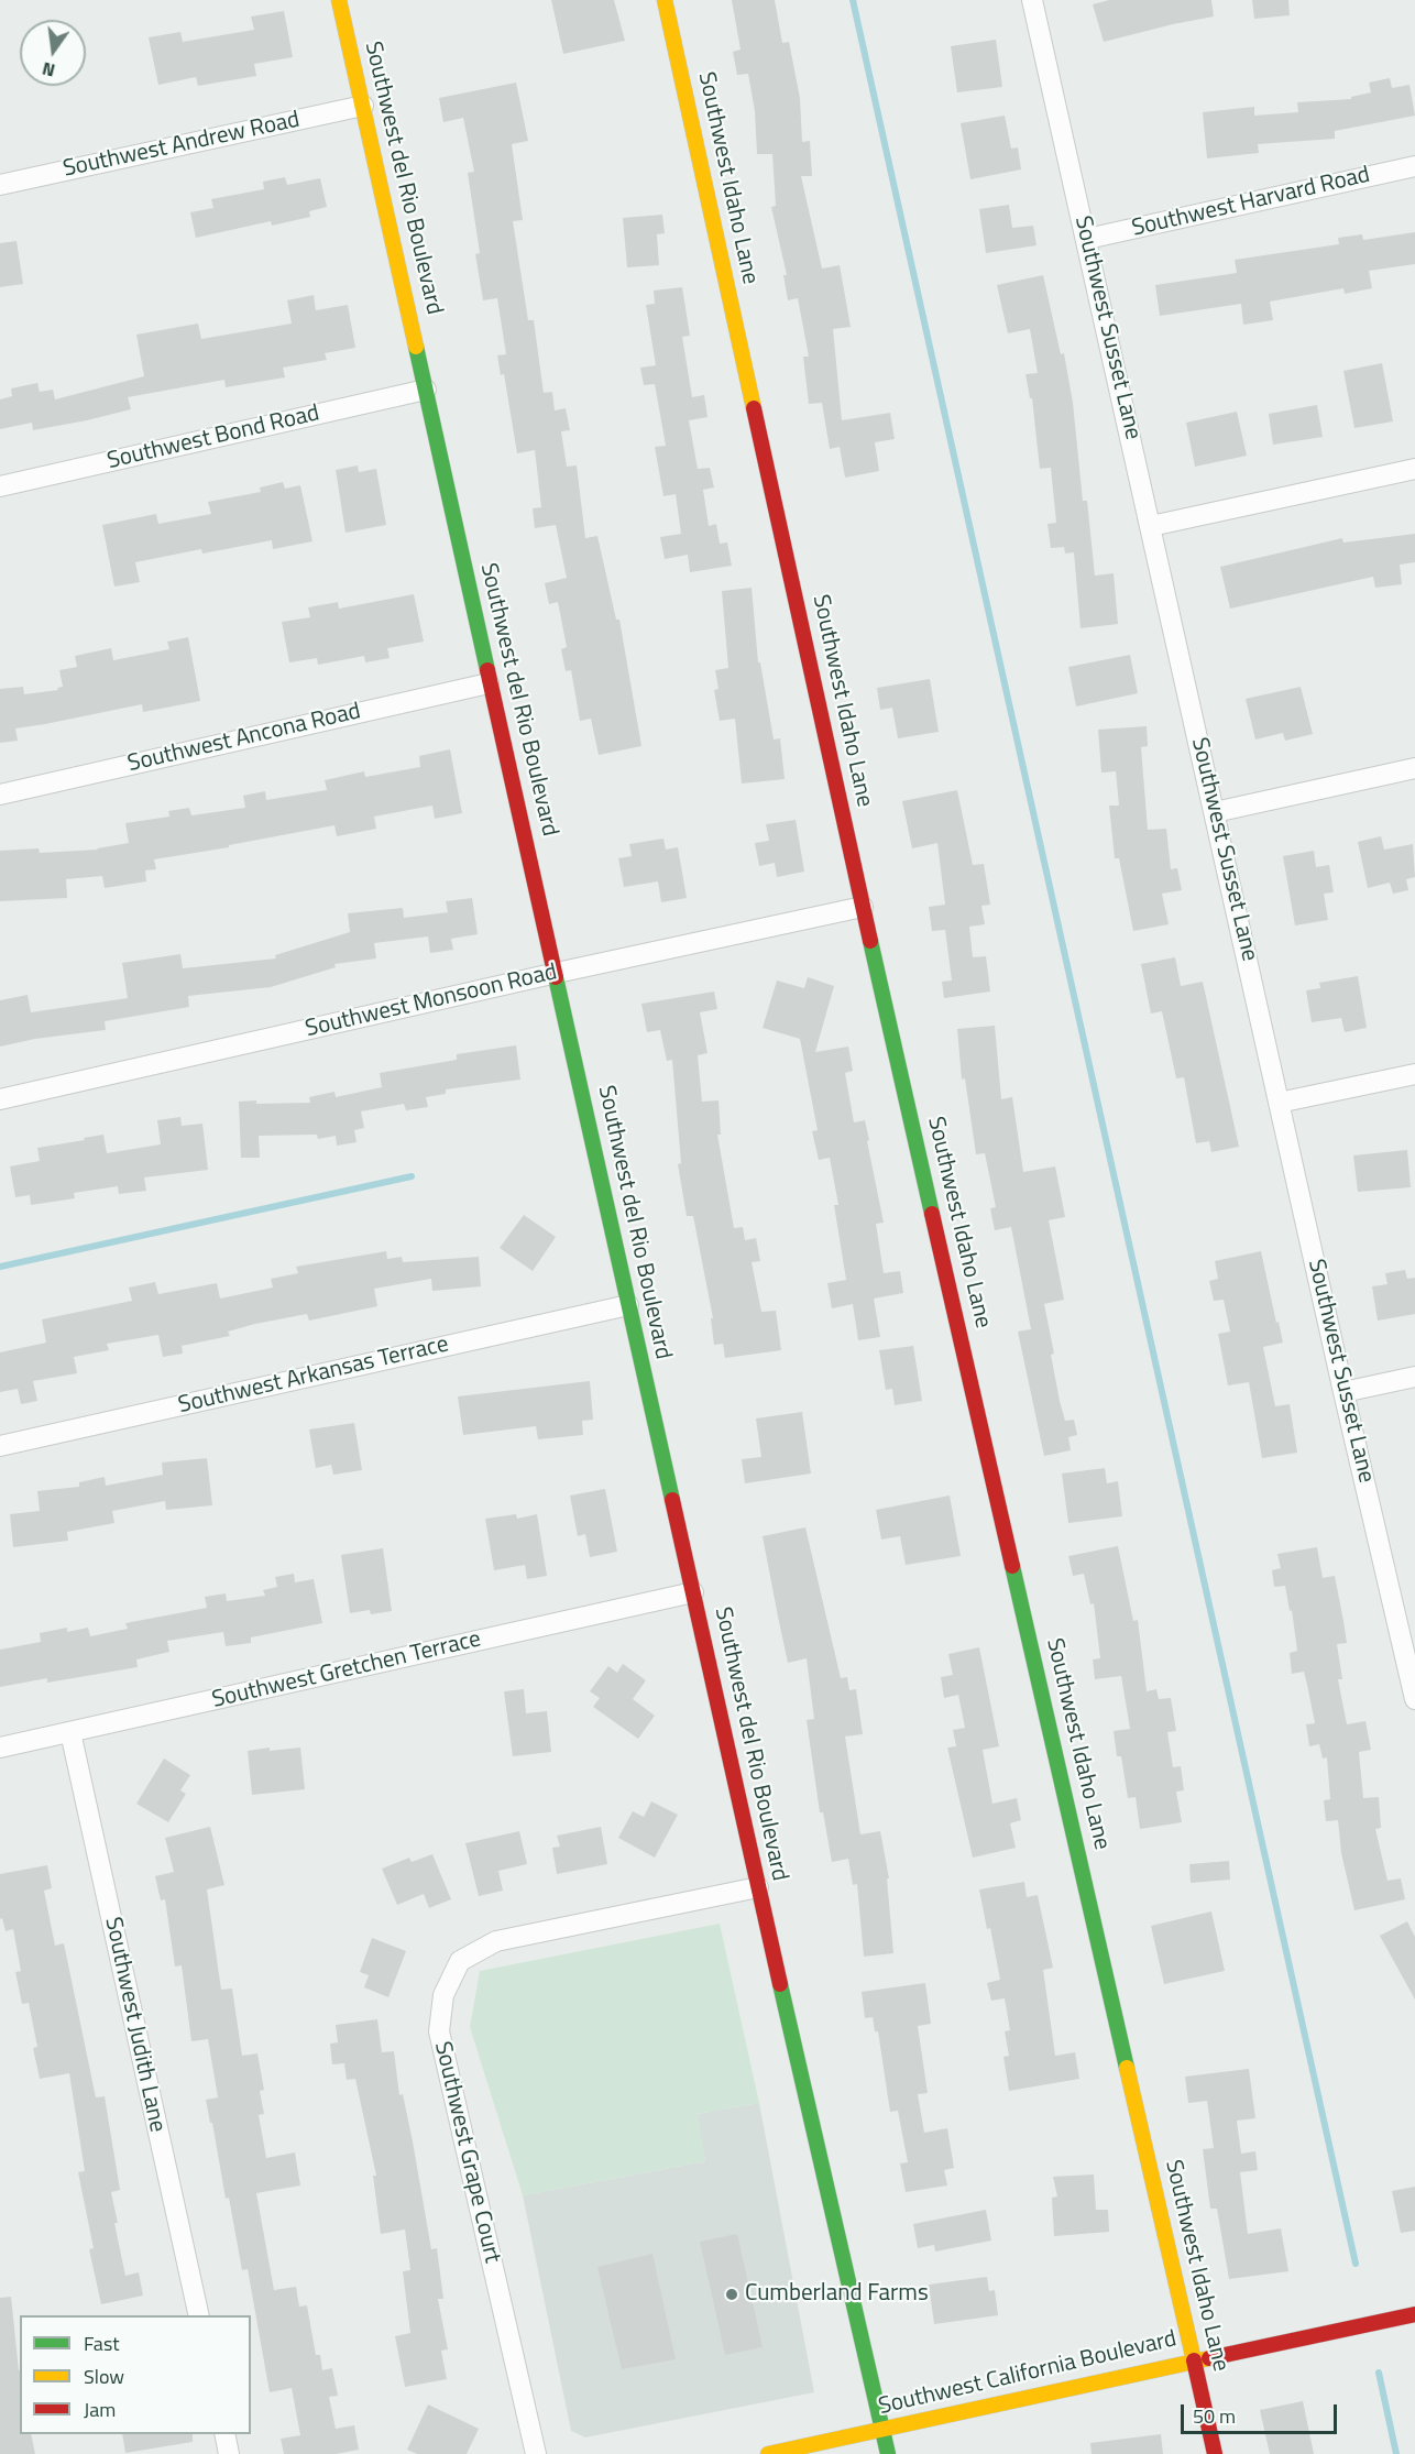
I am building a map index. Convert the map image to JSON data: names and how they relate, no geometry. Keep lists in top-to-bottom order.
{
  "streets": {
    "street": [
      "Southwest Andrew Road",
      "Southwest del Rio Boulevard",
      "Southwest Idaho Lane",
      "Southwest Harvard Road",
      "Southwest Susset Lane",
      "Southwest Bond Road",
      "Southwest Ancona Road",
      "Southwest Monsoon Road",
      "Southwest Arkansas Terrace",
      "Southwest Gretchen Terrace",
      "Southwest Judith Lane",
      "Southwest Grape Court",
      "Southwest California Boulevard"
    ]
  },
  "crossings": [
    ["Southwest Andrew Road", "Southwest del Rio Boulevard"],
    ["Southwest del Rio Boulevard", "Southwest Bond Road"],
    ["Southwest del Rio Boulevard", "Southwest Ancona Road"],
    ["Southwest del Rio Boulevard", "Southwest Monsoon Road"],
    ["Southwest del Rio Boulevard", "Southwest Arkansas Terrace"],
    ["Southwest del Rio Boulevard", "Southwest Gretchen Terrace"],
    ["Southwest del Rio Boulevard", "Southwest Grape Court"],
    ["Southwest del Rio Boulevard", "Southwest California Boulevard"],
    ["Southwest Idaho Lane", "Southwest Monsoon Road"],
    ["Southwest Idaho Lane", "Southwest California Boulevard"],
    ["Southwest Harvard Road", "Southwest Susset Lane"],
    ["Southwest Gretchen Terrace", "Southwest Judith Lane"]
  ],
  "places": ["Cumberland Farms"],
  "legend": ["Fast", "Slow", "Jam"],
  "scale_bar": "50 m",
  "north": "bottom"
}
